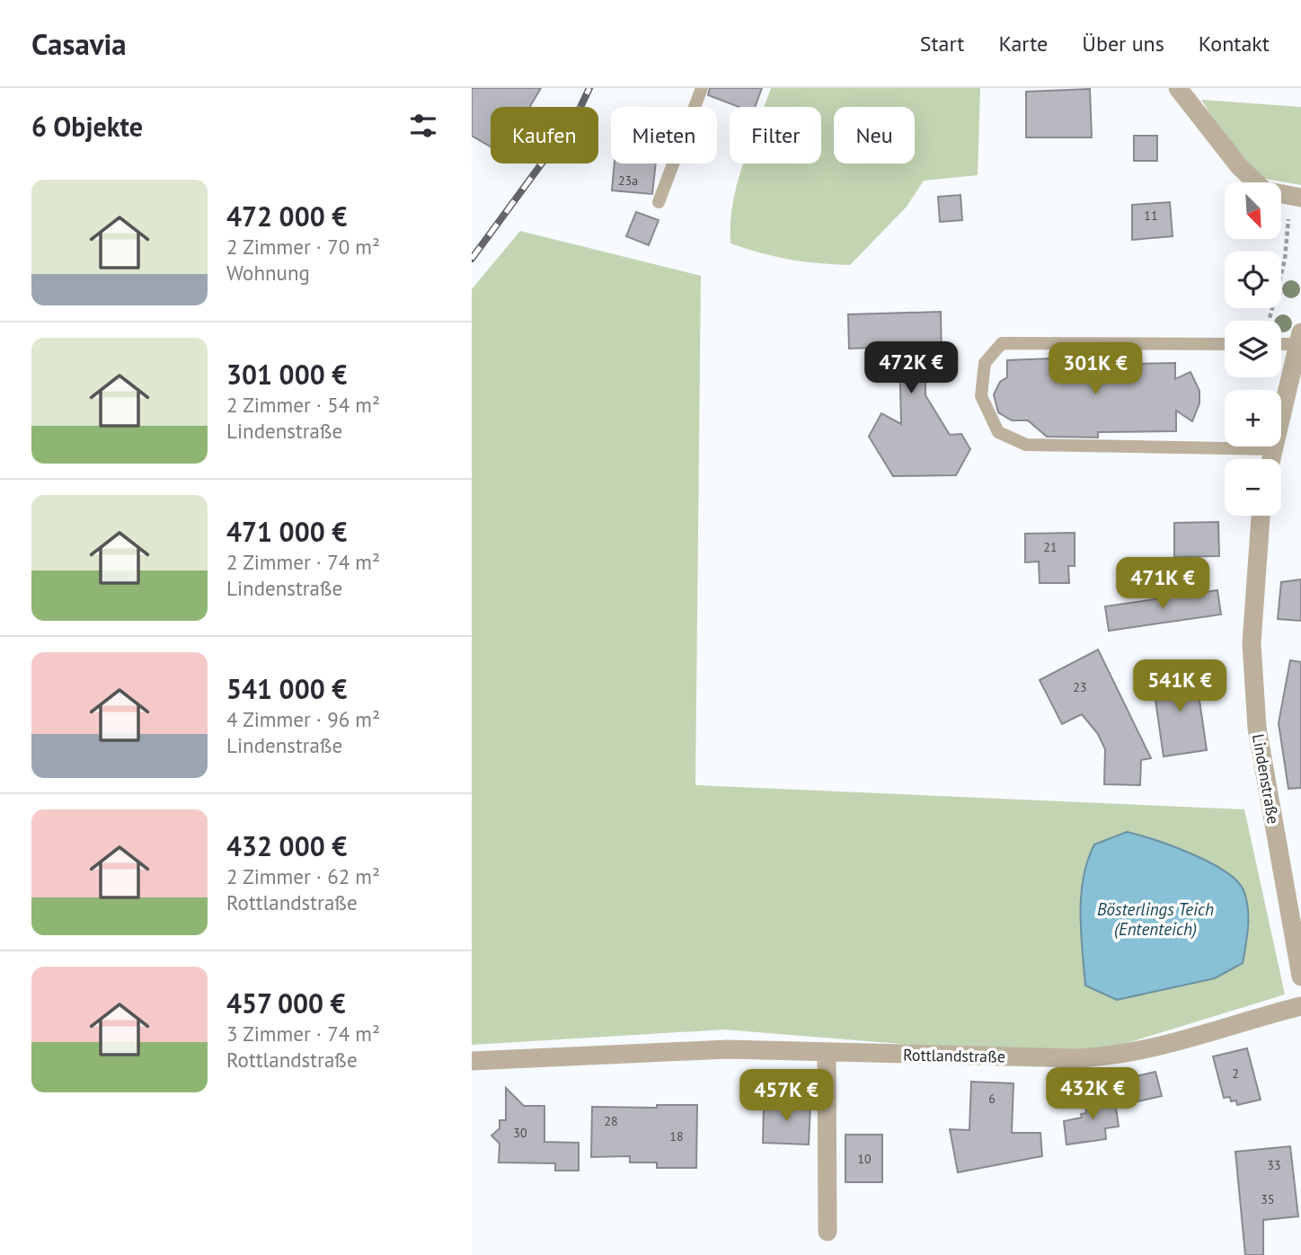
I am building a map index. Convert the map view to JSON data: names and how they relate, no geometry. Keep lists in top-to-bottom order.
{
  "streets": {
    "street": ["Lindenstraße", "Rottlandstraße"]
  },
  "water": ["Bösterlings Teich (Ententeich)"],
  "house_numbers": [
    "23a",
    "11",
    "21",
    "23",
    "2",
    "6",
    "28",
    "30",
    "18",
    "10",
    "33",
    "35"
  ],
  "north": "bottom right",
  "page": {
    "header": "Casavia",
    "nav": [
      "Start",
      "Karte",
      "Über uns",
      "Kontakt"
    ],
    "heading": "6 Objekte",
    "chip": [
      "Kaufen",
      "Mieten",
      "Filter",
      "Neu"
    ],
    "list": [
      {
        "name": "472 000 €",
        "note": "2 Zimmer · 70 m² · Wohnung"
      },
      {
        "name": "301 000 €",
        "note": "2 Zimmer · 54 m² · Lindenstraße"
      },
      {
        "name": "471 000 €",
        "note": "2 Zimmer · 74 m² · Lindenstraße"
      },
      {
        "name": "541 000 €",
        "note": "4 Zimmer · 96 m² · Lindenstraße"
      },
      {
        "name": "432 000 €",
        "note": "2 Zimmer · 62 m² · Rottlandstraße"
      },
      {
        "name": "457 000 €",
        "note": "3 Zimmer · 74 m² · Rottlandstraße"
      }
    ],
    "map_buttons": ["+", "−"],
    "price": [
      "472K €",
      "301K €",
      "471K €",
      "541K €",
      "432K €",
      "457K €"
    ]
  }
}
